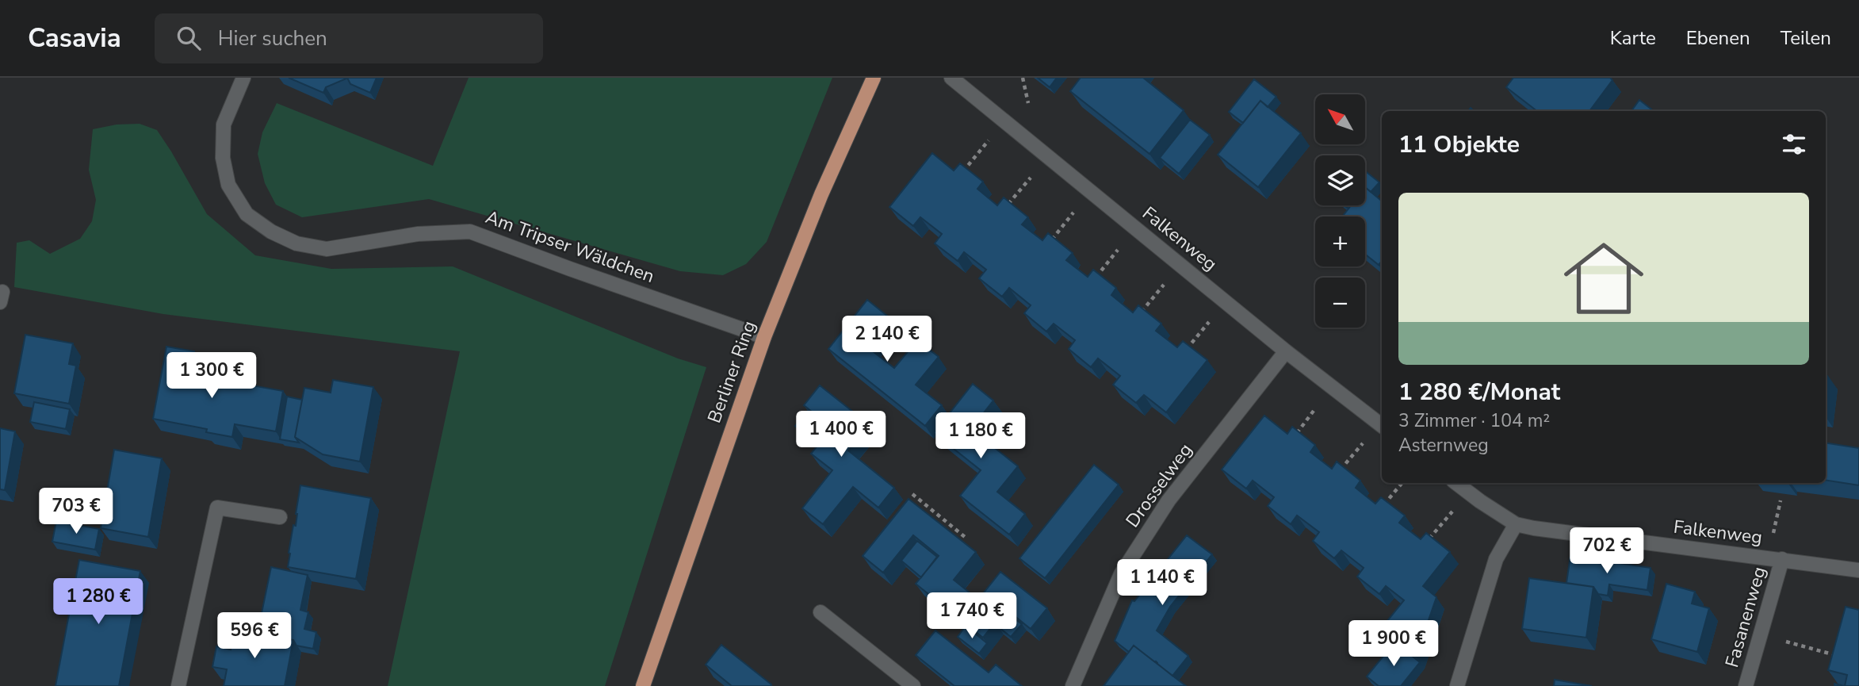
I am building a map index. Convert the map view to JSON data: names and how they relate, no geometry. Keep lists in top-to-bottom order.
{
  "streets": {
    "main road": ["Berliner Ring"],
    "street": [
      "Falkenweg",
      "Am Tripser Wäldchen",
      "Drosselweg",
      "Fasanenweg"
    ]
  },
  "crossings": [
    ["Falkenweg", "Drosselweg"],
    ["Falkenweg", "Fasanenweg"],
    ["Am Tripser Wäldchen", "Berliner Ring"]
  ],
  "north": "top left",
  "page": {
    "header": "Casavia",
    "search": "Hier suchen",
    "nav": ["Karte", "Ebenen", "Teilen"],
    "map_buttons": ["+", "−"],
    "heading": "11 Objekte",
    "list": [
      {
        "name": "1 280 €/Monat",
        "note": "3 Zimmer · 104 m² · Asternweg"
      }
    ],
    "price": [
      "2 140 €",
      "1 300 €",
      "1 400 €",
      "1 180 €",
      "703 €",
      "702 €",
      "1 140 €",
      "1 280 €",
      "1 740 €",
      "596 €",
      "1 900 €"
    ]
  }
}
